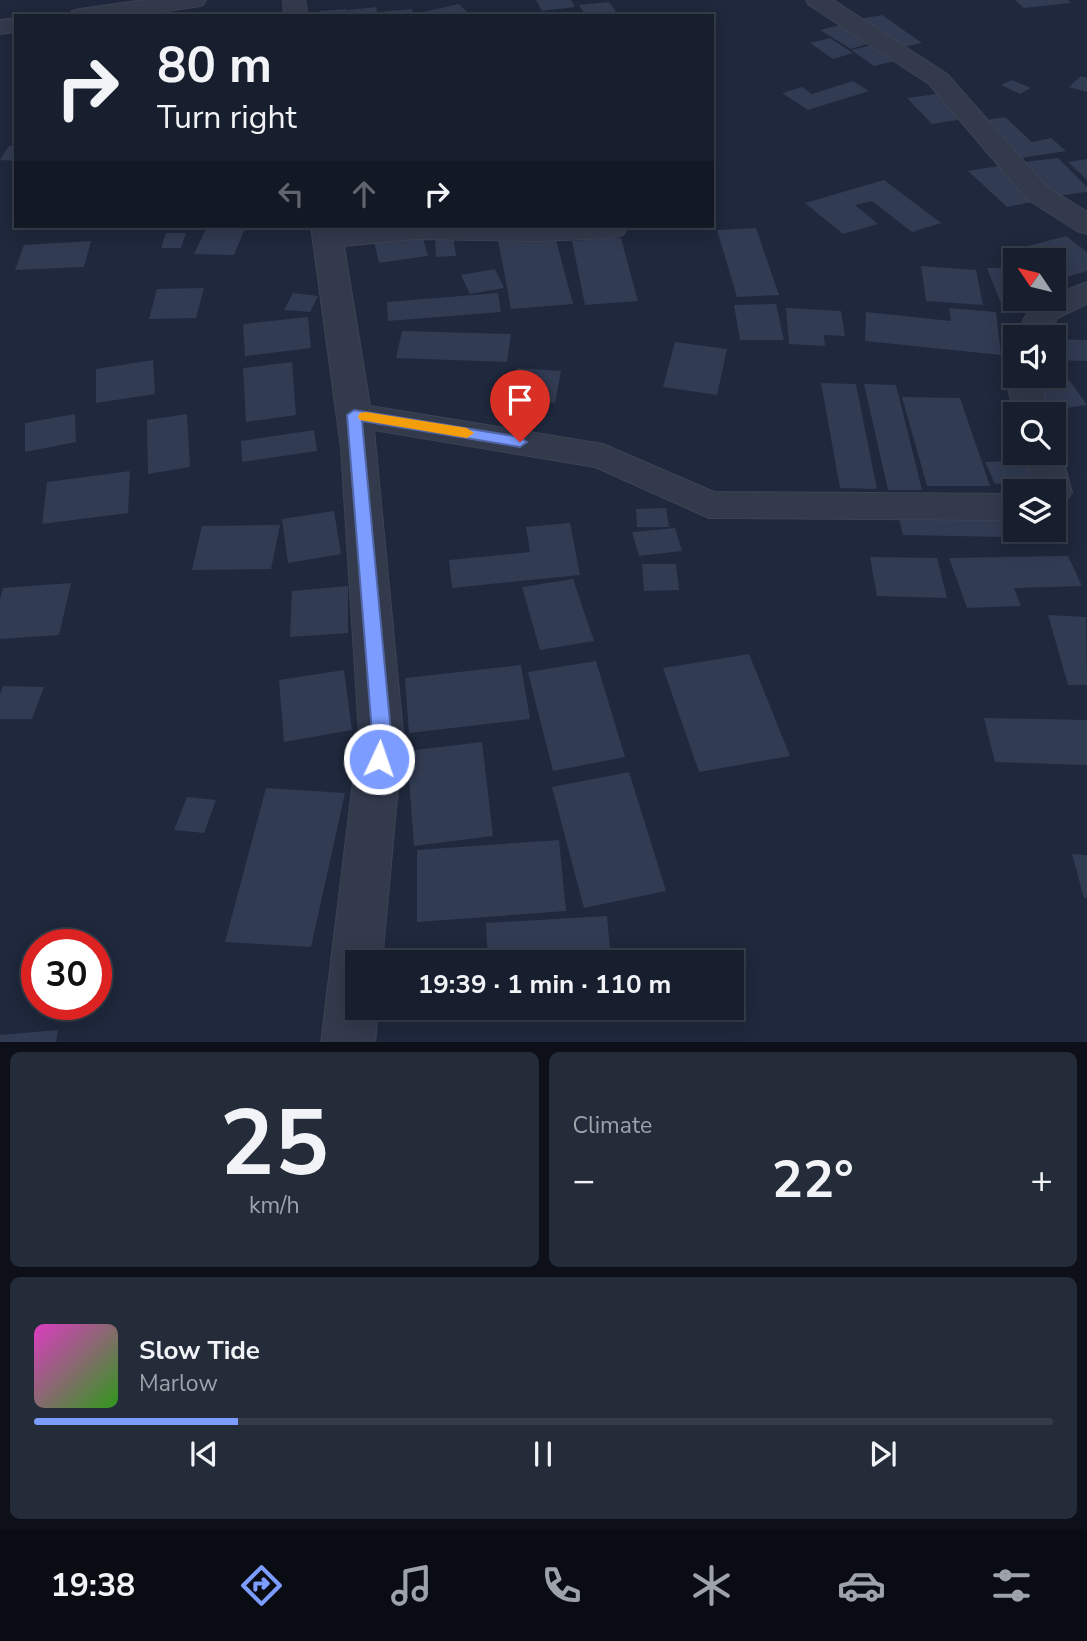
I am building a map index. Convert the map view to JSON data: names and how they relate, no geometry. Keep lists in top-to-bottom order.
{
  "north": "top left",
  "page": {
    "turn": ["80 m", "Turn right"],
    "limit": "30",
    "trip": "19:39 · 1 min · 110 m",
    "tile": [
      ["25", "km/h"],
      "Climate"
    ],
    "heat": ["−", "22°", "+"],
    "song": ["Slow Tide", "Marlow"],
    "tabs": "19:38"
  }
}
